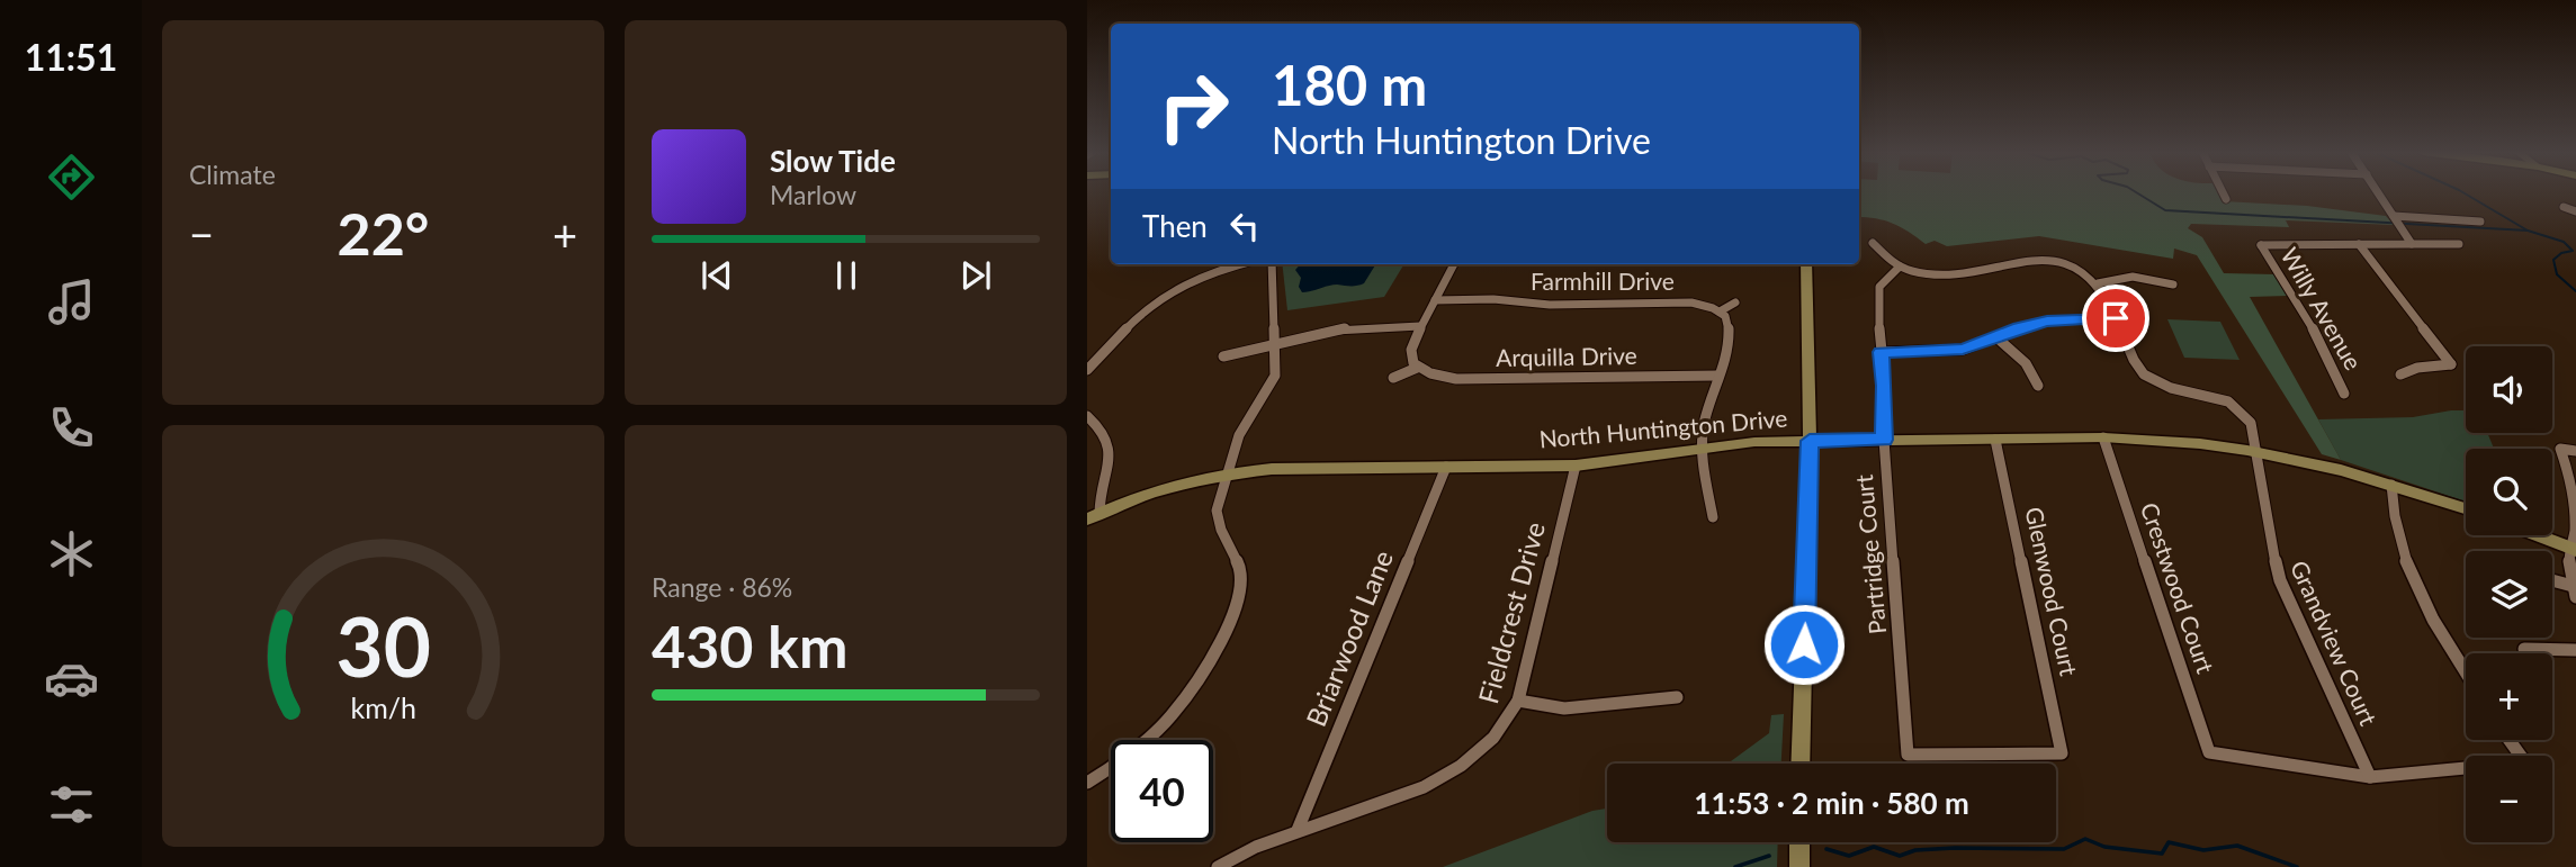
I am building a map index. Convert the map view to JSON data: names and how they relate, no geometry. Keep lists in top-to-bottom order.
{
  "streets": {
    "street": [
      "Farmhill Drive",
      "Willy Avenue",
      "Arquilla Drive",
      "North Huntington Drive",
      "Partridge Court",
      "Crestwood Court",
      "Glenwood Court",
      "Fieldcrest Drive",
      "Briarwood Lane",
      "Grandview Court"
    ]
  },
  "crossings": [
    ["North Huntington Drive", "Partridge Court"],
    ["North Huntington Drive", "Crestwood Court"],
    ["North Huntington Drive", "Glenwood Court"],
    ["North Huntington Drive", "Fieldcrest Drive"],
    ["North Huntington Drive", "Briarwood Lane"],
    ["North Huntington Drive", "Grandview Court"],
    ["Partridge Court", "Glenwood Court"],
    ["Crestwood Court", "Grandview Court"],
    ["Fieldcrest Drive", "Briarwood Lane"]
  ],
  "page": {
    "tabs": "11:51",
    "tile": [
      "Climate",
      ["Range · 86%", "430 km"]
    ],
    "turn": ["180 m", "North Huntington Drive"],
    "song": ["Slow Tide", "Marlow"],
    "then": "Then",
    "heat": ["−", "22°", "+"],
    "map_buttons": ["+", "−"],
    "limit": "40",
    "trip": "11:53 · 2 min · 580 m",
    "gauge": ["30", "km/h"]
  }
}
